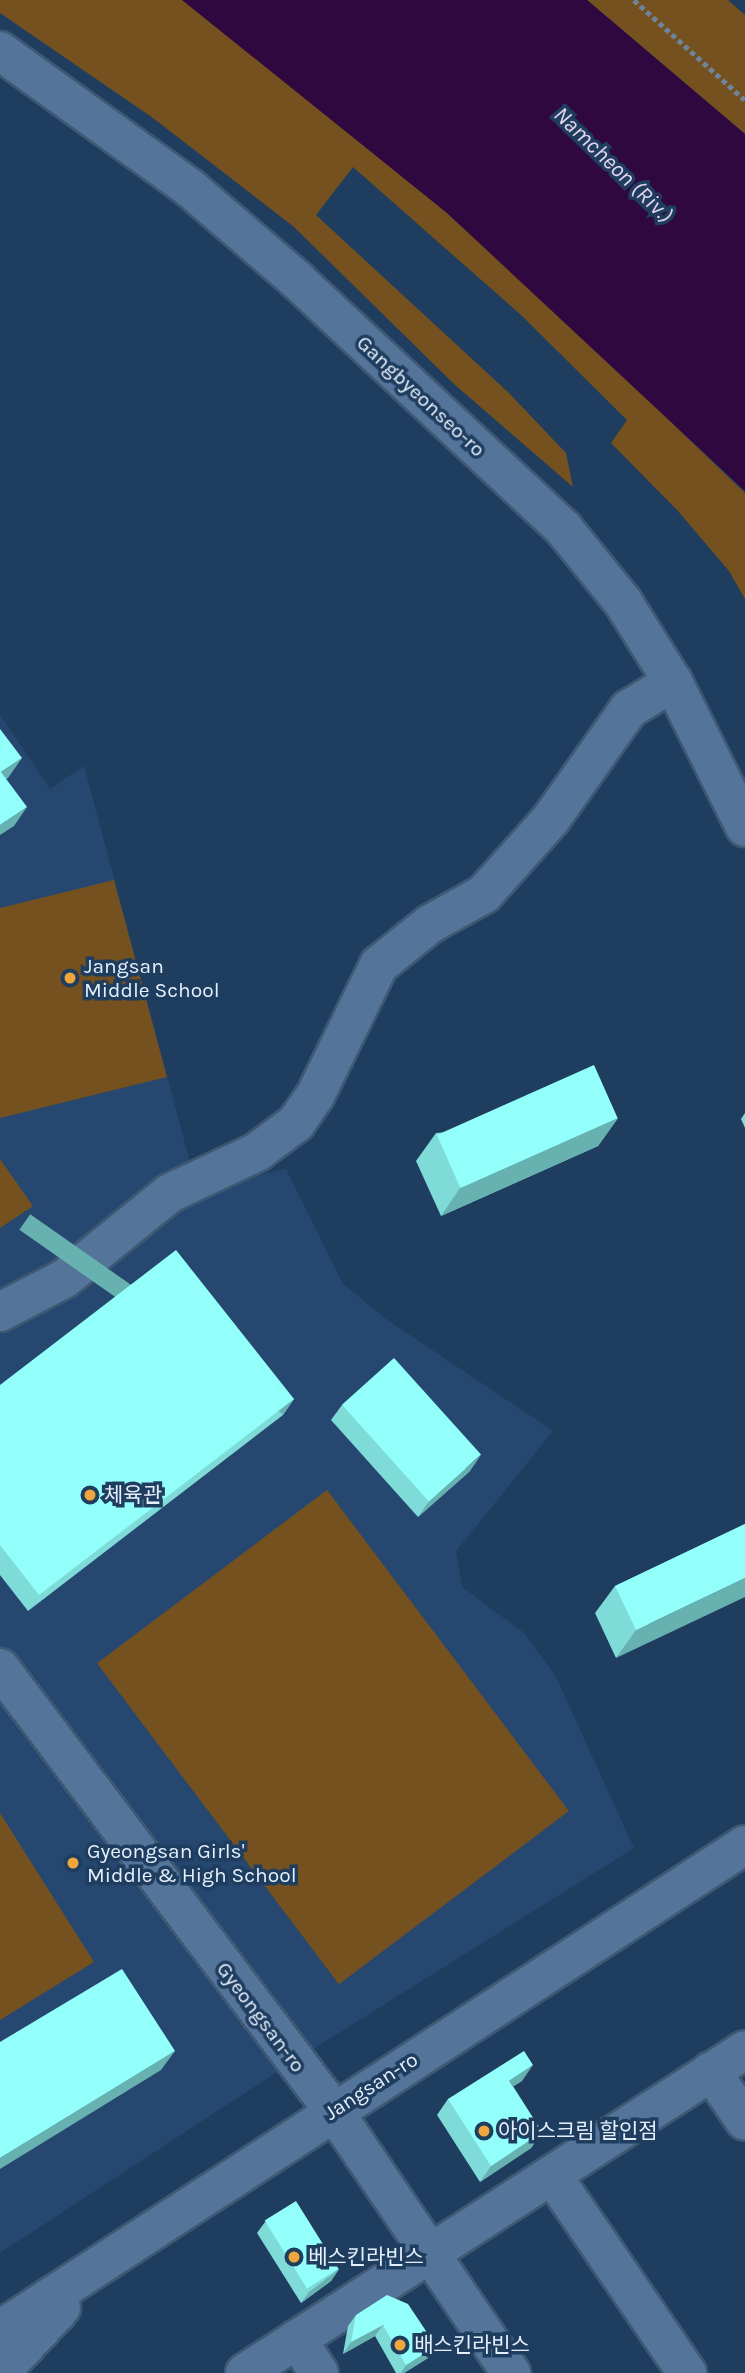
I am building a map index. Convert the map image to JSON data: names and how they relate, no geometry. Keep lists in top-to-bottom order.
{
  "streets": {
    "street": ["Gangbyeonseo-ro", "Gyeongsan-ro", "Jangsan-ro"]
  },
  "crossings": [
    ["Gyeongsan-ro", "Jangsan-ro"]
  ],
  "water": ["Namcheon (Riv.)"],
  "places": [
    "Jangsan Middle School",
    "체육관",
    "Gyeongsan Girls' Middle & High School",
    "아이스크림 할인점",
    "베스킨라빈스",
    "배스킨라빈스"
  ]
}
